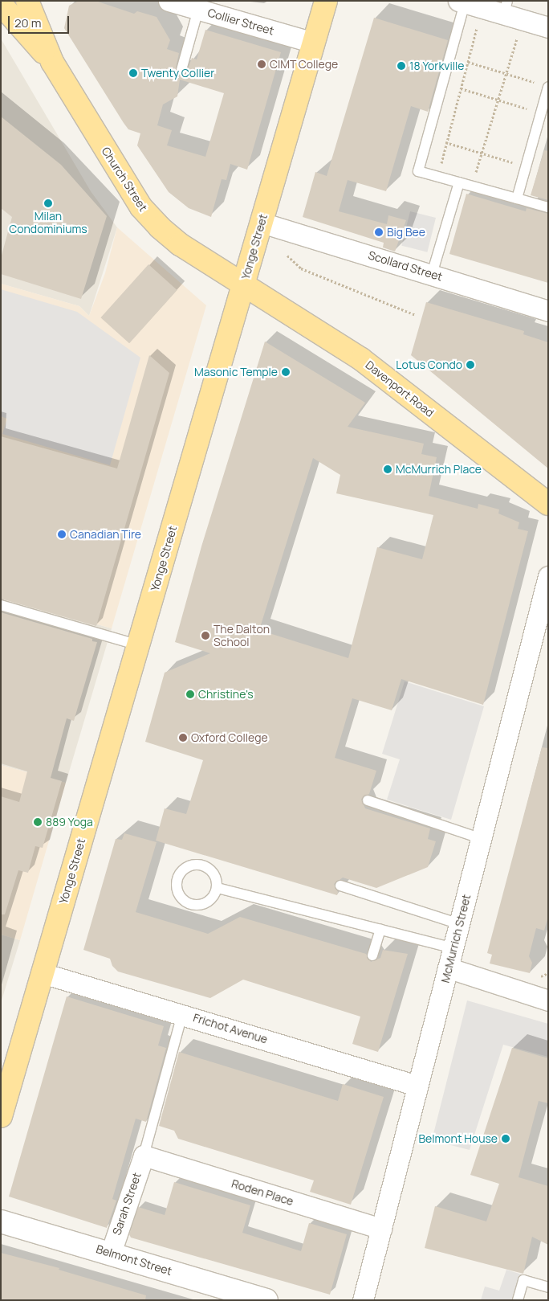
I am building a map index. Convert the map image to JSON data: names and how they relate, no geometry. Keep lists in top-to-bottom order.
{
  "streets": {
    "main road": ["Church Street", "Yonge Street", "Davenport Road"],
    "street": [
      "Collier Street",
      "Scollard Street",
      "McMurrich Street",
      "Frichot Avenue",
      "Roden Place",
      "Sarah Street",
      "Belmont Street"
    ]
  },
  "crossings": [
    ["Collier Street", "Yonge Street"],
    ["Church Street", "Yonge Street"],
    ["Church Street", "Davenport Road"],
    ["Yonge Street", "Scollard Street"],
    ["Yonge Street", "Davenport Road"],
    ["Yonge Street", "Frichot Avenue"],
    ["McMurrich Street", "Frichot Avenue"],
    ["McMurrich Street", "Roden Place"],
    ["Roden Place", "Sarah Street"],
    ["Sarah Street", "Belmont Street"]
  ],
  "places": [
    "CIMT College",
    "18 Yorkville",
    "Twenty Collier",
    "Milan Condominiums",
    "Big Bee",
    "Lotus Condo",
    "Masonic Temple",
    "McMurrich Place",
    "Canadian Tire",
    "The Dalton School",
    "Christine's",
    "Oxford College",
    "889 Yoga",
    "Belmont House"
  ],
  "scale_bar": "20 m"
}
